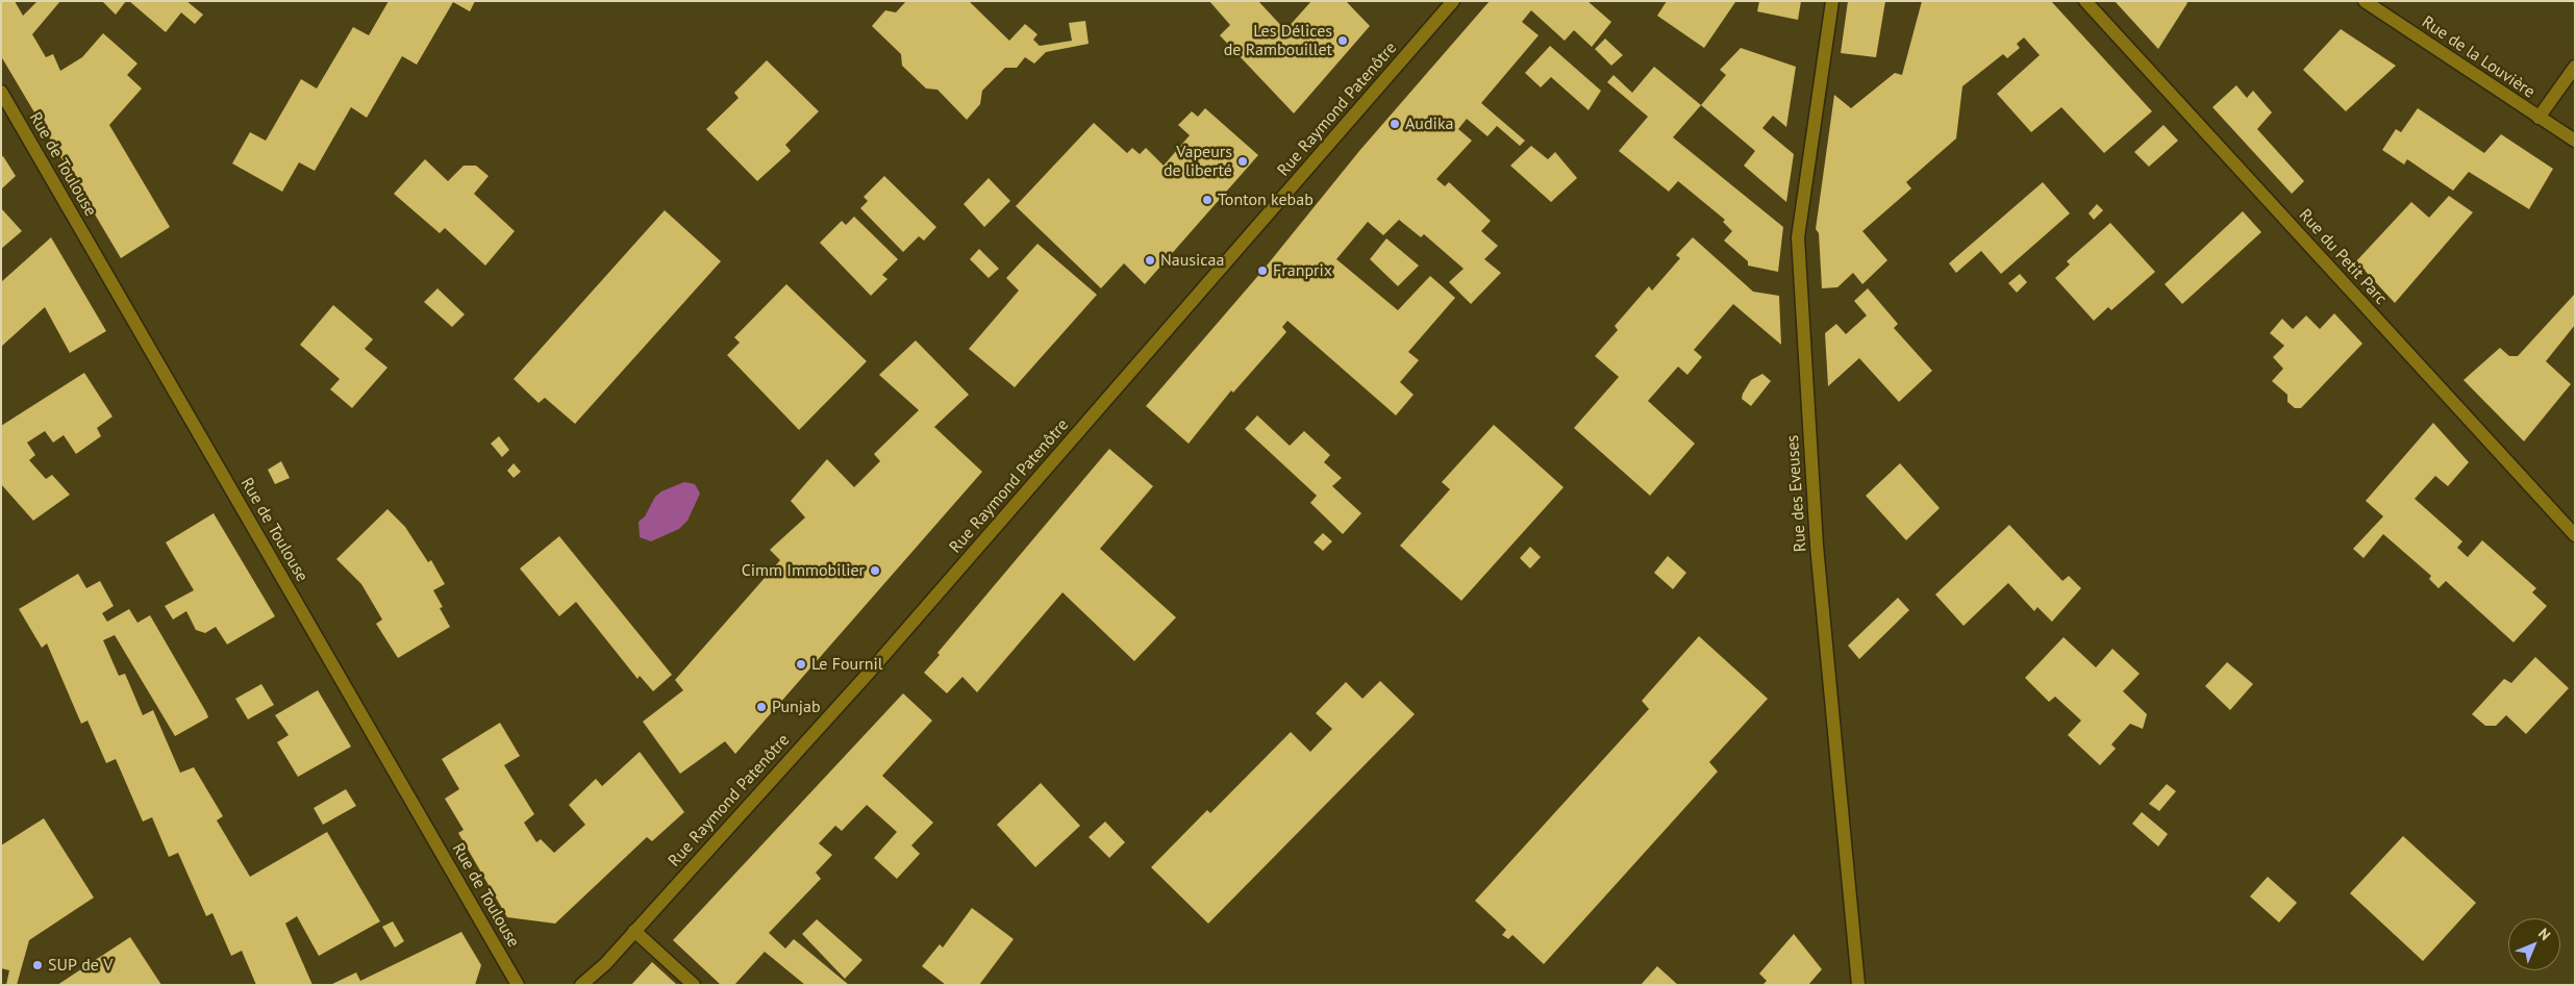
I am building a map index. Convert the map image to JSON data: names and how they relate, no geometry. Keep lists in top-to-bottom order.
{
  "streets": {
    "street": [
      "Rue de la Louvière",
      "Rue Raymond Patenôtre",
      "Rue de Toulouse",
      "Rue du Petit Parc",
      "Rue des Eveuses"
    ]
  },
  "places": [
    "Les Délices de Rambouillet",
    "Audika",
    "Vapeurs de liberté",
    "Tonton kebab",
    "Nausicaa",
    "Franprix",
    "Cimm Immobilier",
    "Le Fournil",
    "Punjab",
    "SUP de V"
  ],
  "north": "top right"
}
